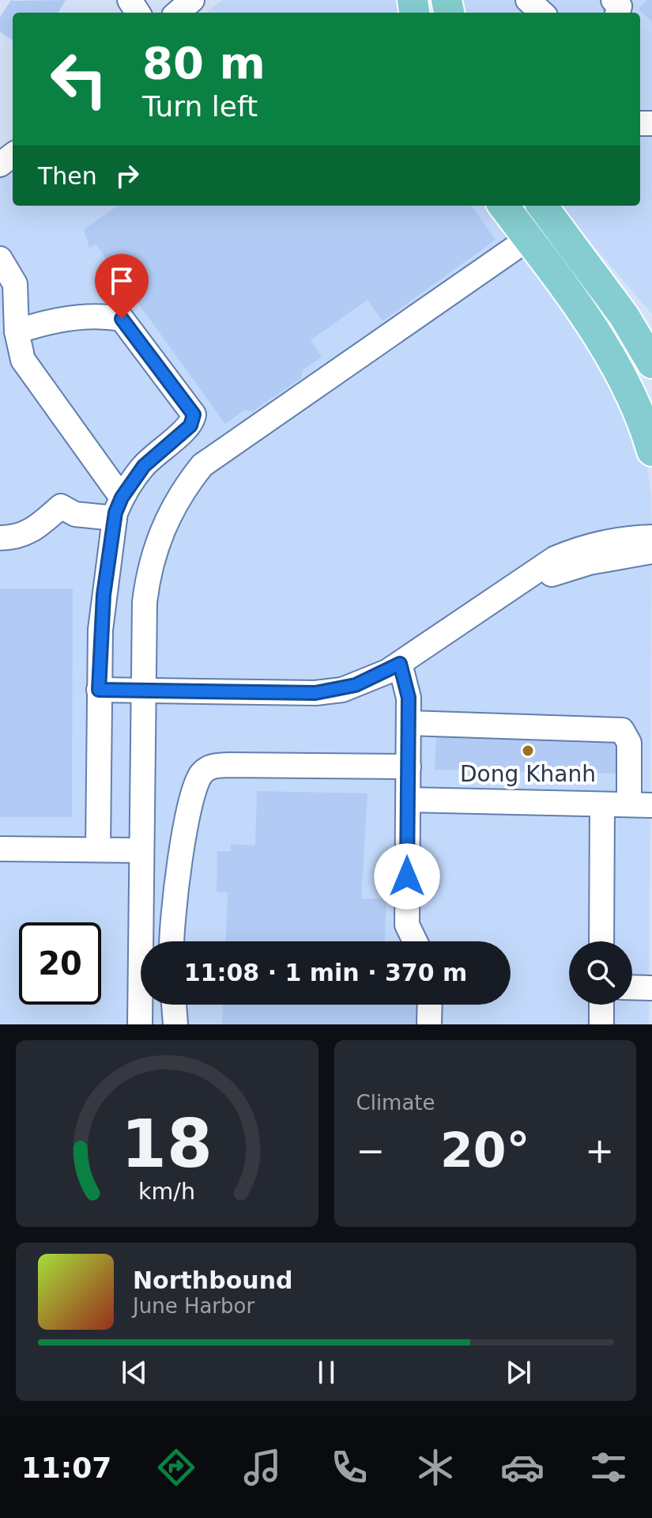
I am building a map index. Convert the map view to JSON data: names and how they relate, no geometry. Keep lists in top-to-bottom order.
{
  "places": ["Dong Khanh"],
  "page": {
    "turn": ["80 m", "Turn left"],
    "then": "Then",
    "limit": "20",
    "trip": "11:08 · 1 min · 370 m",
    "tile": "Climate",
    "heat": ["−", "20°", "+"],
    "song": ["Northbound", "June Harbor"],
    "tabs": "11:07",
    "gauge": ["18", "km/h"]
  }
}
